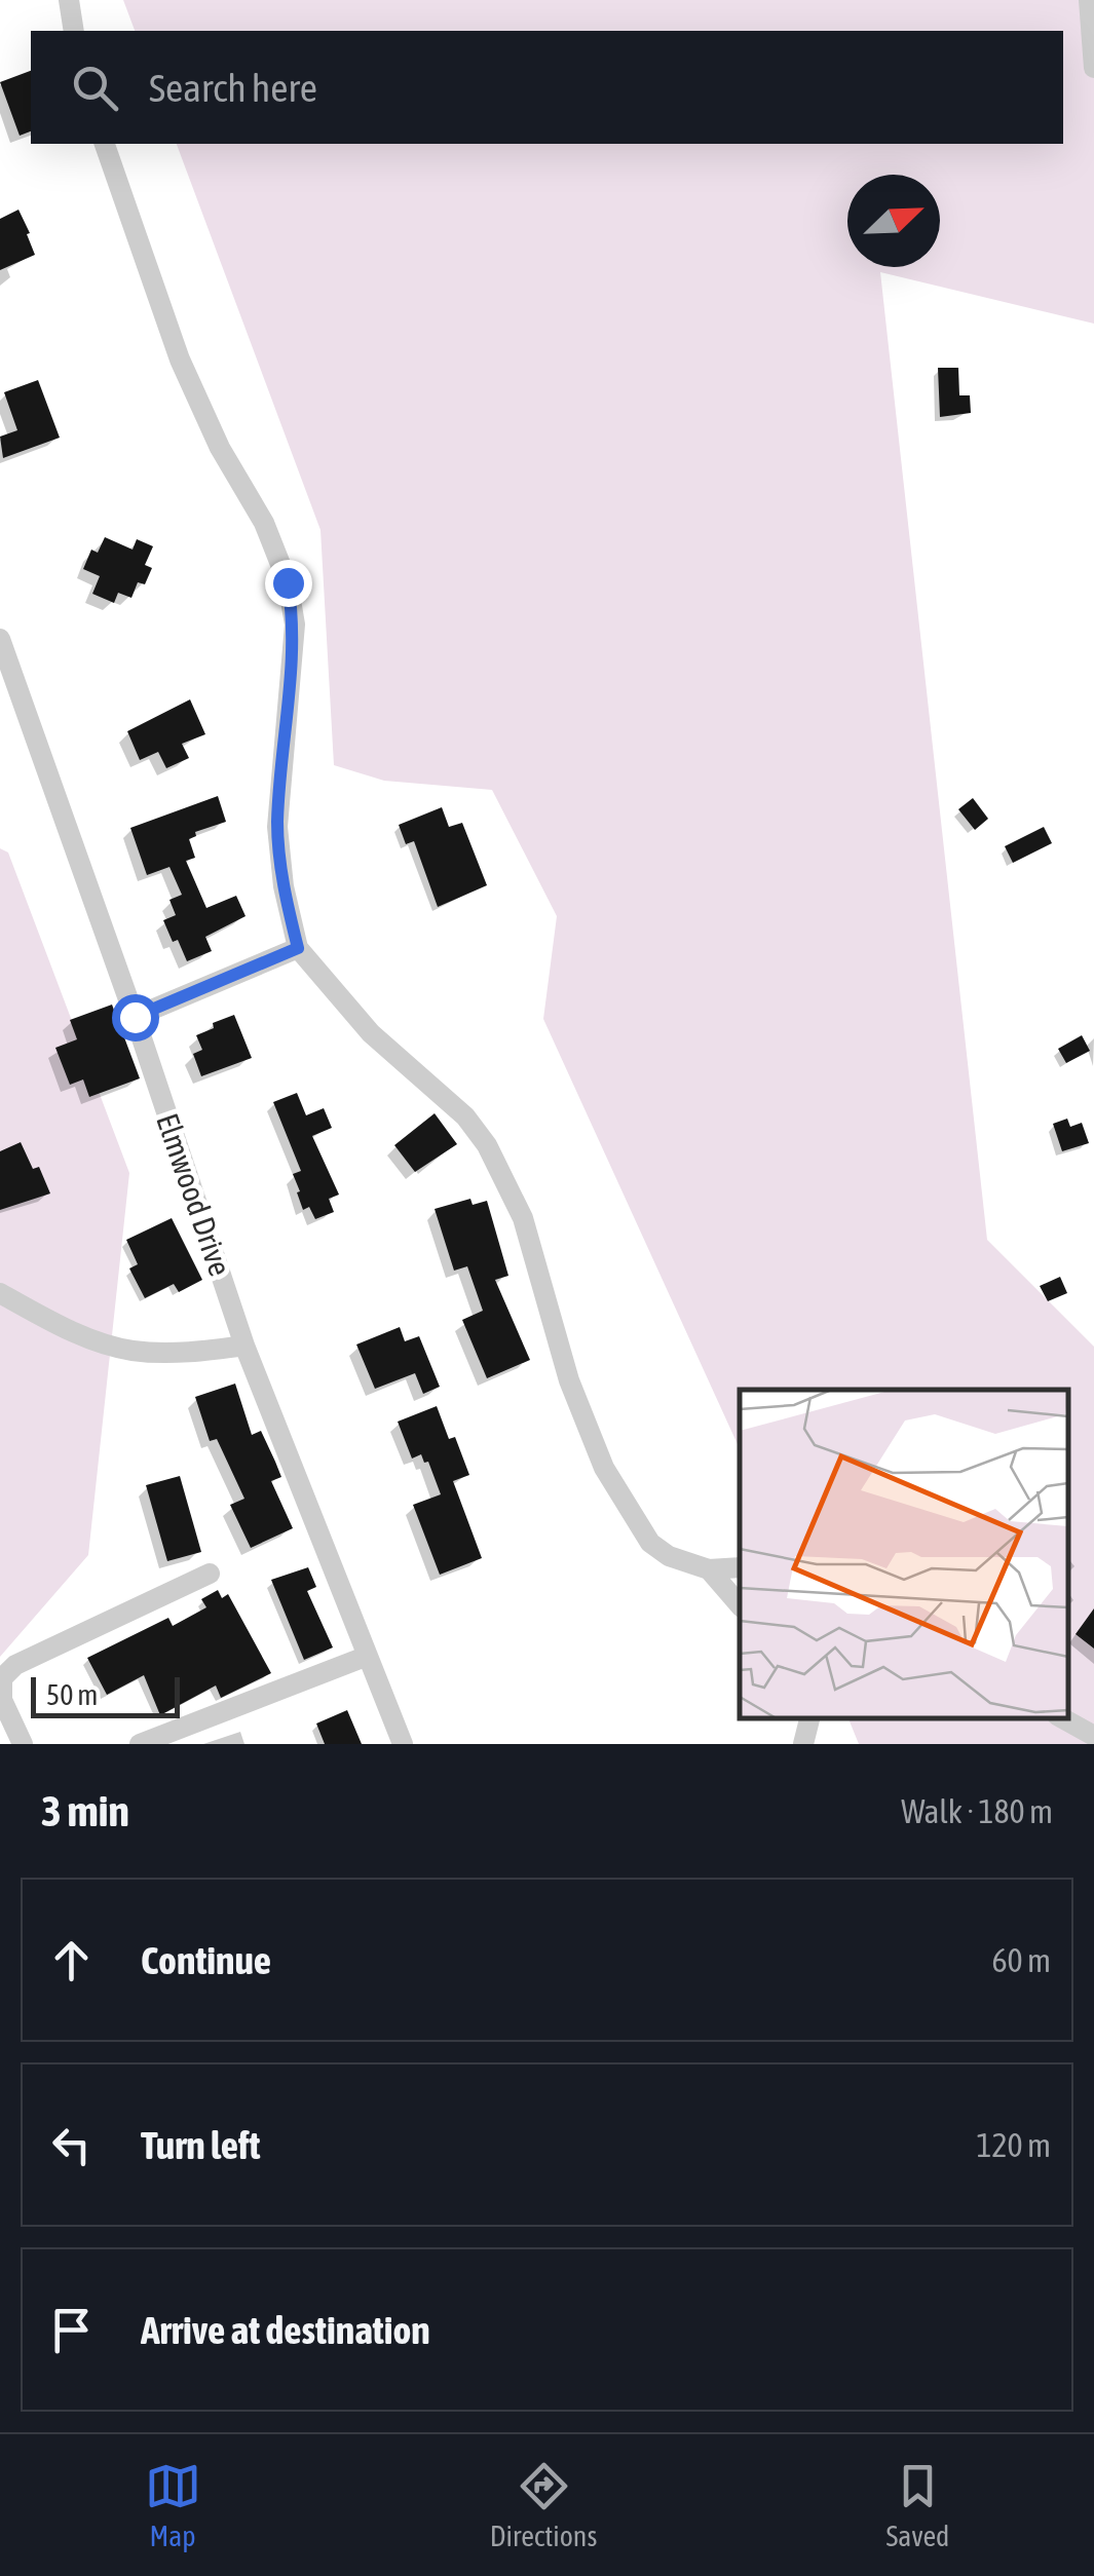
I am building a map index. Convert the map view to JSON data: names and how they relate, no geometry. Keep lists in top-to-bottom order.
{
  "streets": {
    "street": ["Elmwood Drive"]
  },
  "scale_bar": "50 m",
  "north": "top right",
  "page": {
    "search": "Search here",
    "scale": "50 m",
    "heading": ["3 min", "Walk · 180 m"],
    "list": [
      ["Continue", "60 m"],
      ["Turn left", "120 m"],
      "Arrive at destination"
    ],
    "nav": ["Map", "Directions", "Saved"]
  }
}
